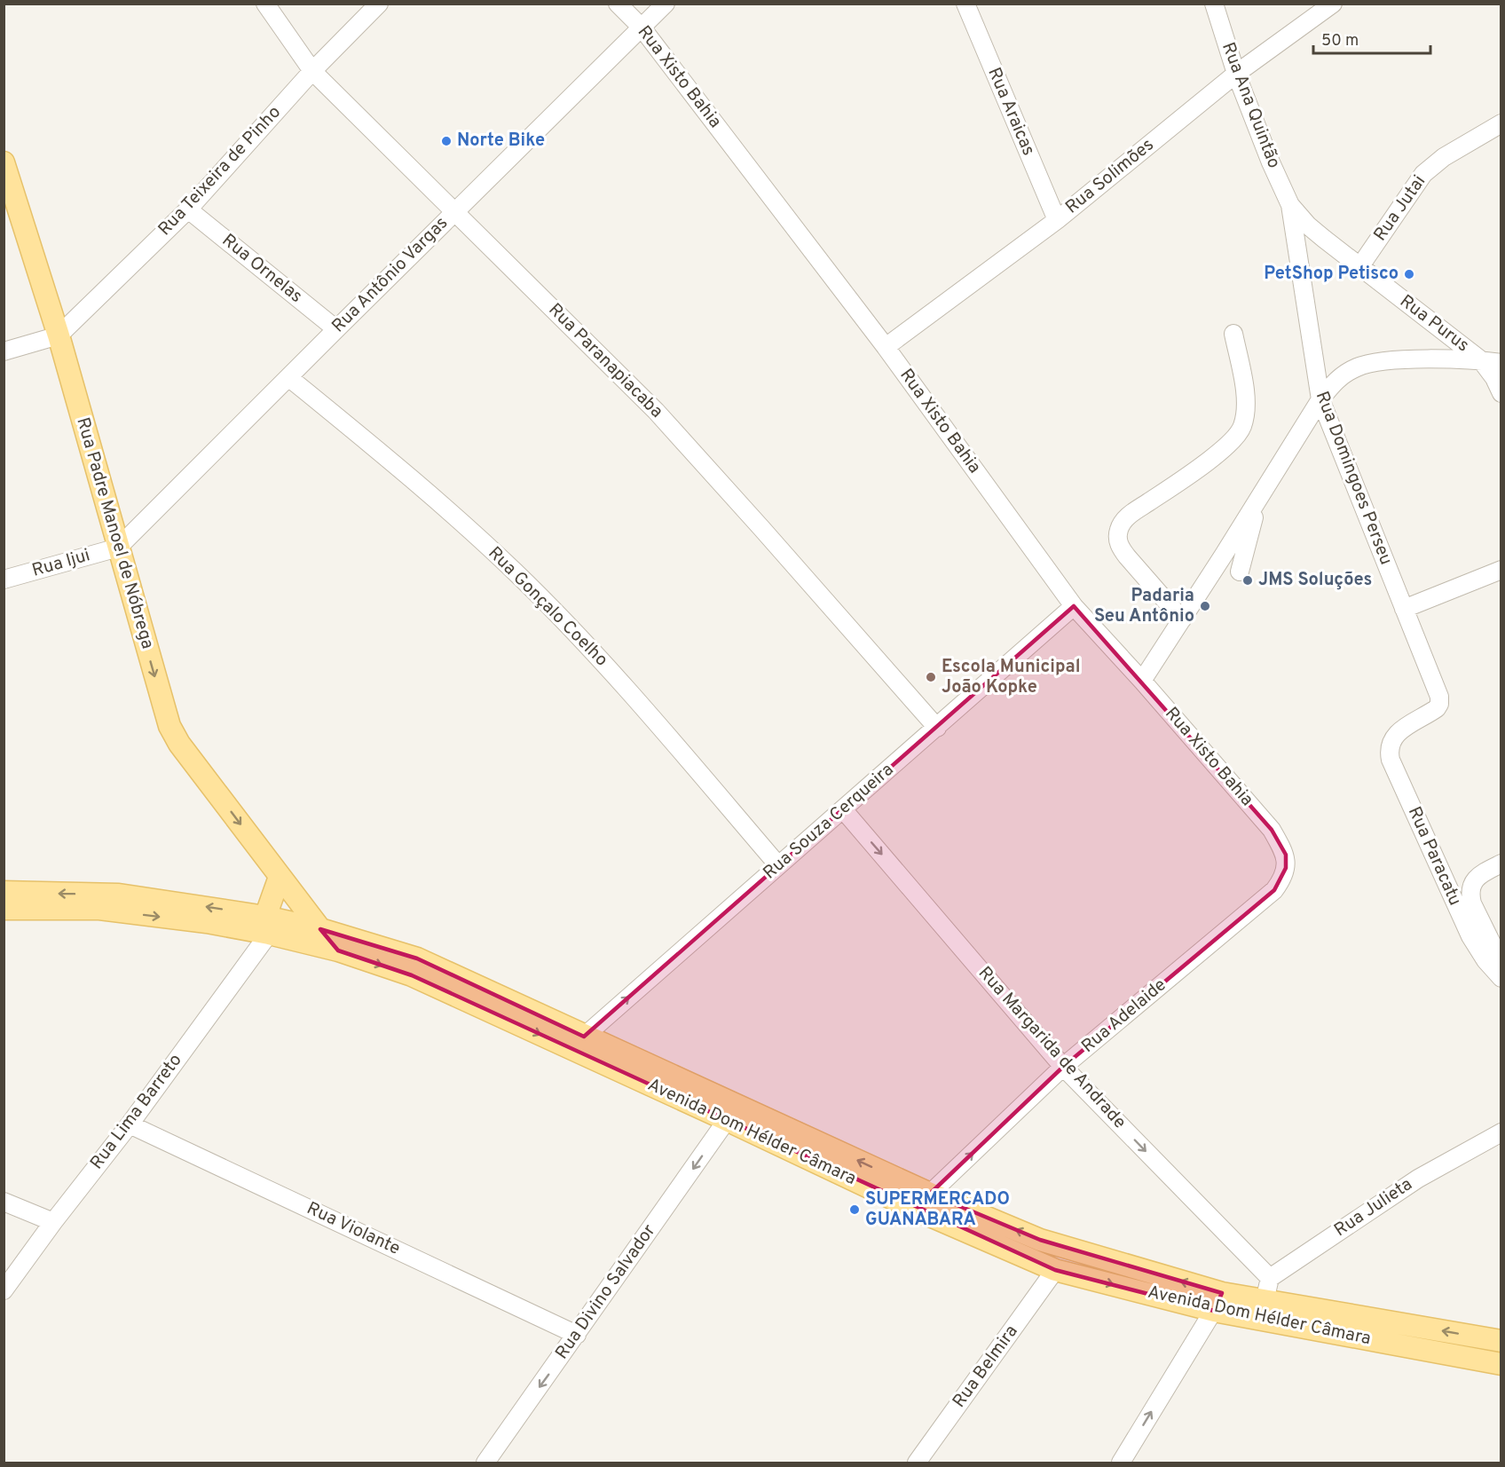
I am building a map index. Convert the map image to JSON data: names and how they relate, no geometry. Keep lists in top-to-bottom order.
{
  "streets": {
    "main road": ["Rua Padre Manoel de Nóbrega", "Avenida Dom Hélder Câmara"],
    "street": [
      "Rua Xisto Bahia",
      "Rua Ana Quintão",
      "Rua Araicas",
      "Rua Teixeira de Pinho",
      "Rua Solimões",
      "Rua Jutai",
      "Rua Ornelas",
      "Rua Antônio Vargas",
      "Rua Purus",
      "Rua Paranapiacaba",
      "Rua Domingoes Perseu",
      "Rua Ijui",
      "Rua Gonçalo Coelho",
      "Rua Souza Cerqueira",
      "Rua Paracatu",
      "Rua Adelaide",
      "Rua Margarida de Andrade",
      "Rua Lima Barreto",
      "Rua Julieta",
      "Rua Violante",
      "Rua Divino Salvador",
      "Rua Belmira"
    ]
  },
  "crossings": [
    ["Rua Xisto Bahia", "Rua Solimões"],
    ["Rua Xisto Bahia", "Rua Antônio Vargas"],
    ["Rua Xisto Bahia", "Rua Souza Cerqueira"],
    ["Rua Xisto Bahia", "Rua Adelaide"],
    ["Rua Ana Quintão", "Rua Solimões"],
    ["Rua Ana Quintão", "Rua Purus"],
    ["Rua Ana Quintão", "Rua Domingoes Perseu"],
    ["Rua Araicas", "Rua Solimões"],
    ["Rua Teixeira de Pinho", "Rua Ornelas"],
    ["Rua Teixeira de Pinho", "Rua Paranapiacaba"],
    ["Rua Teixeira de Pinho", "Rua Padre Manoel de Nóbrega"],
    ["Rua Jutai", "Rua Purus"],
    ["Rua Ornelas", "Rua Antônio Vargas"],
    ["Rua Antônio Vargas", "Rua Paranapiacaba"],
    ["Rua Antônio Vargas", "Rua Padre Manoel de Nóbrega"],
    ["Rua Antônio Vargas", "Rua Ijui"],
    ["Rua Antônio Vargas", "Rua Gonçalo Coelho"],
    ["Rua Purus", "Rua Domingoes Perseu"],
    ["Rua Paranapiacaba", "Rua Souza Cerqueira"],
    ["Rua Domingoes Perseu", "Rua Paracatu"],
    ["Rua Padre Manoel de Nóbrega", "Rua Ijui"],
    ["Rua Padre Manoel de Nóbrega", "Avenida Dom Hélder Câmara"],
    ["Rua Gonçalo Coelho", "Rua Souza Cerqueira"],
    ["Rua Souza Cerqueira", "Rua Margarida de Andrade"],
    ["Rua Souza Cerqueira", "Avenida Dom Hélder Câmara"],
    ["Rua Adelaide", "Rua Margarida de Andrade"],
    ["Rua Adelaide", "Avenida Dom Hélder Câmara"],
    ["Rua Margarida de Andrade", "Rua Julieta"],
    ["Rua Lima Barreto", "Avenida Dom Hélder Câmara"],
    ["Rua Lima Barreto", "Rua Violante"],
    ["Avenida Dom Hélder Câmara", "Rua Divino Salvador"],
    ["Avenida Dom Hélder Câmara", "Rua Belmira"],
    ["Rua Violante", "Rua Divino Salvador"]
  ],
  "one_way": [
    "Rua Padre Manoel de Nóbrega",
    "Rua Souza Cerqueira",
    "Rua Margarida de Andrade",
    "Rua Divino Salvador"
  ],
  "places": [
    "Norte Bike",
    "PetShop Petisco",
    "JMS Soluções",
    "Padaria Seu Antônio",
    "Escola Municipal João Kopke",
    "SUPERMERCADO GUANABARA"
  ],
  "scale_bar": "50 m"
}
